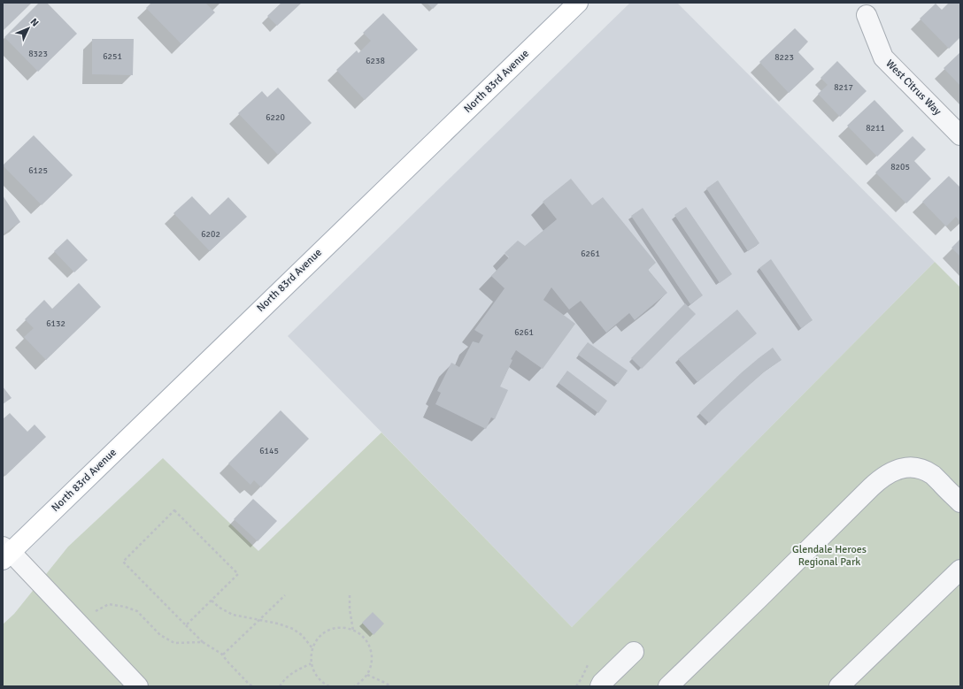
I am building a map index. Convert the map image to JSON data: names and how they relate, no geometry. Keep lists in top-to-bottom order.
{
  "streets": {
    "main road": ["North 83rd Avenue"],
    "street": ["West Citrus Way"]
  },
  "parks": ["Glendale Heroes Regional Park"],
  "house_numbers": [
    "8323",
    "6251",
    "8223",
    "6238",
    "8217",
    "6220",
    "8211",
    "8205",
    "6125",
    "6202",
    "6261",
    "6132",
    "6261",
    "6145"
  ],
  "north": "top right"
}
